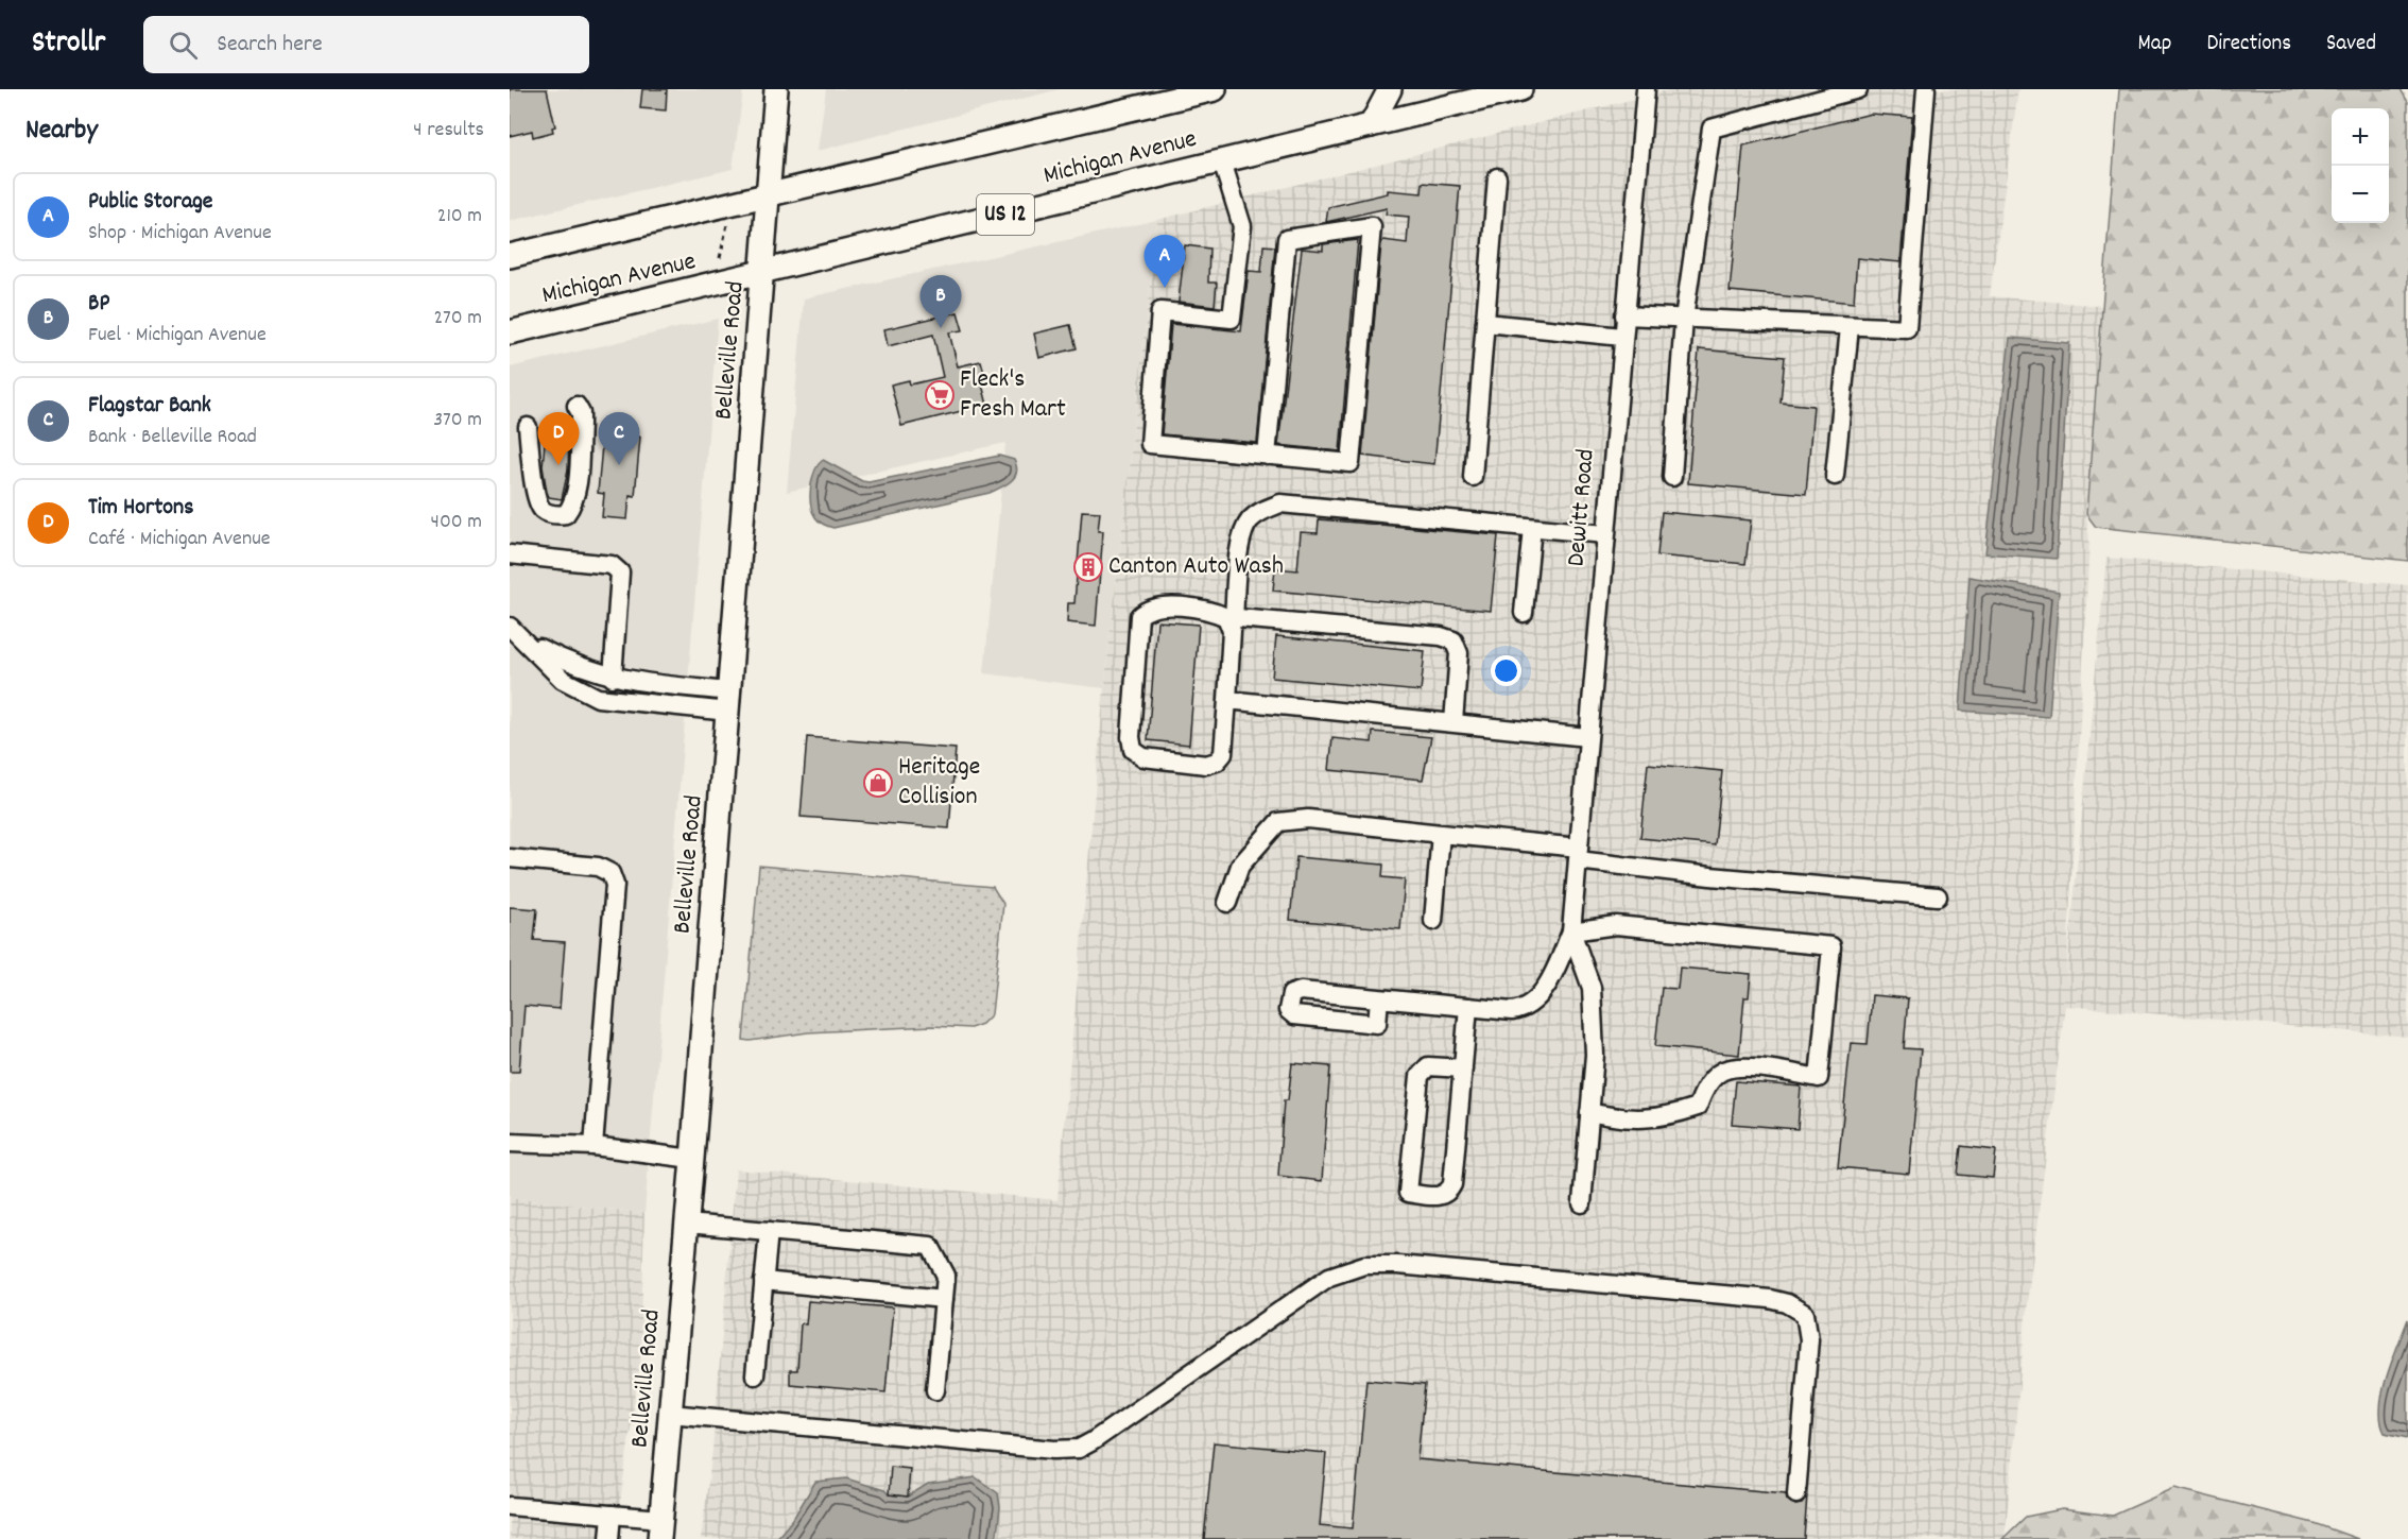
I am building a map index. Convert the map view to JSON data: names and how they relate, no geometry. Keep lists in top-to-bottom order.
{
  "streets": {
    "main road": ["Michigan Avenue", "US 12", "Belleville Road"],
    "street": ["Dewitt Road"]
  },
  "crossings": [
    ["Michigan Avenue", "Belleville Road"]
  ],
  "places": {
    "supermarket": ["Fleck's Fresh Mart"],
    "building": ["Canton Auto Wash"],
    "shop": ["Heritage Collision"]
  },
  "page": {
    "header": "Strollr",
    "search": "Search here",
    "nav": ["Map", "Directions", "Saved"],
    "heading": ["Nearby", "4 results"],
    "map_buttons": ["+", "−"],
    "list": [
      {
        "mark": "A",
        "name": "Public Storage",
        "note": "Shop · Michigan Avenue",
        "value": "210 m"
      },
      {
        "mark": "B",
        "name": "BP",
        "note": "Fuel · Michigan Avenue",
        "value": "270 m"
      },
      {
        "mark": "C",
        "name": "Flagstar Bank",
        "note": "Bank · Belleville Road",
        "value": "370 m"
      },
      {
        "mark": "D",
        "name": "Tim Hortons",
        "note": "Café · Michigan Avenue",
        "value": "400 m"
      }
    ],
    "pins": [
      "A",
      "B",
      "C",
      "D"
    ]
  }
}
